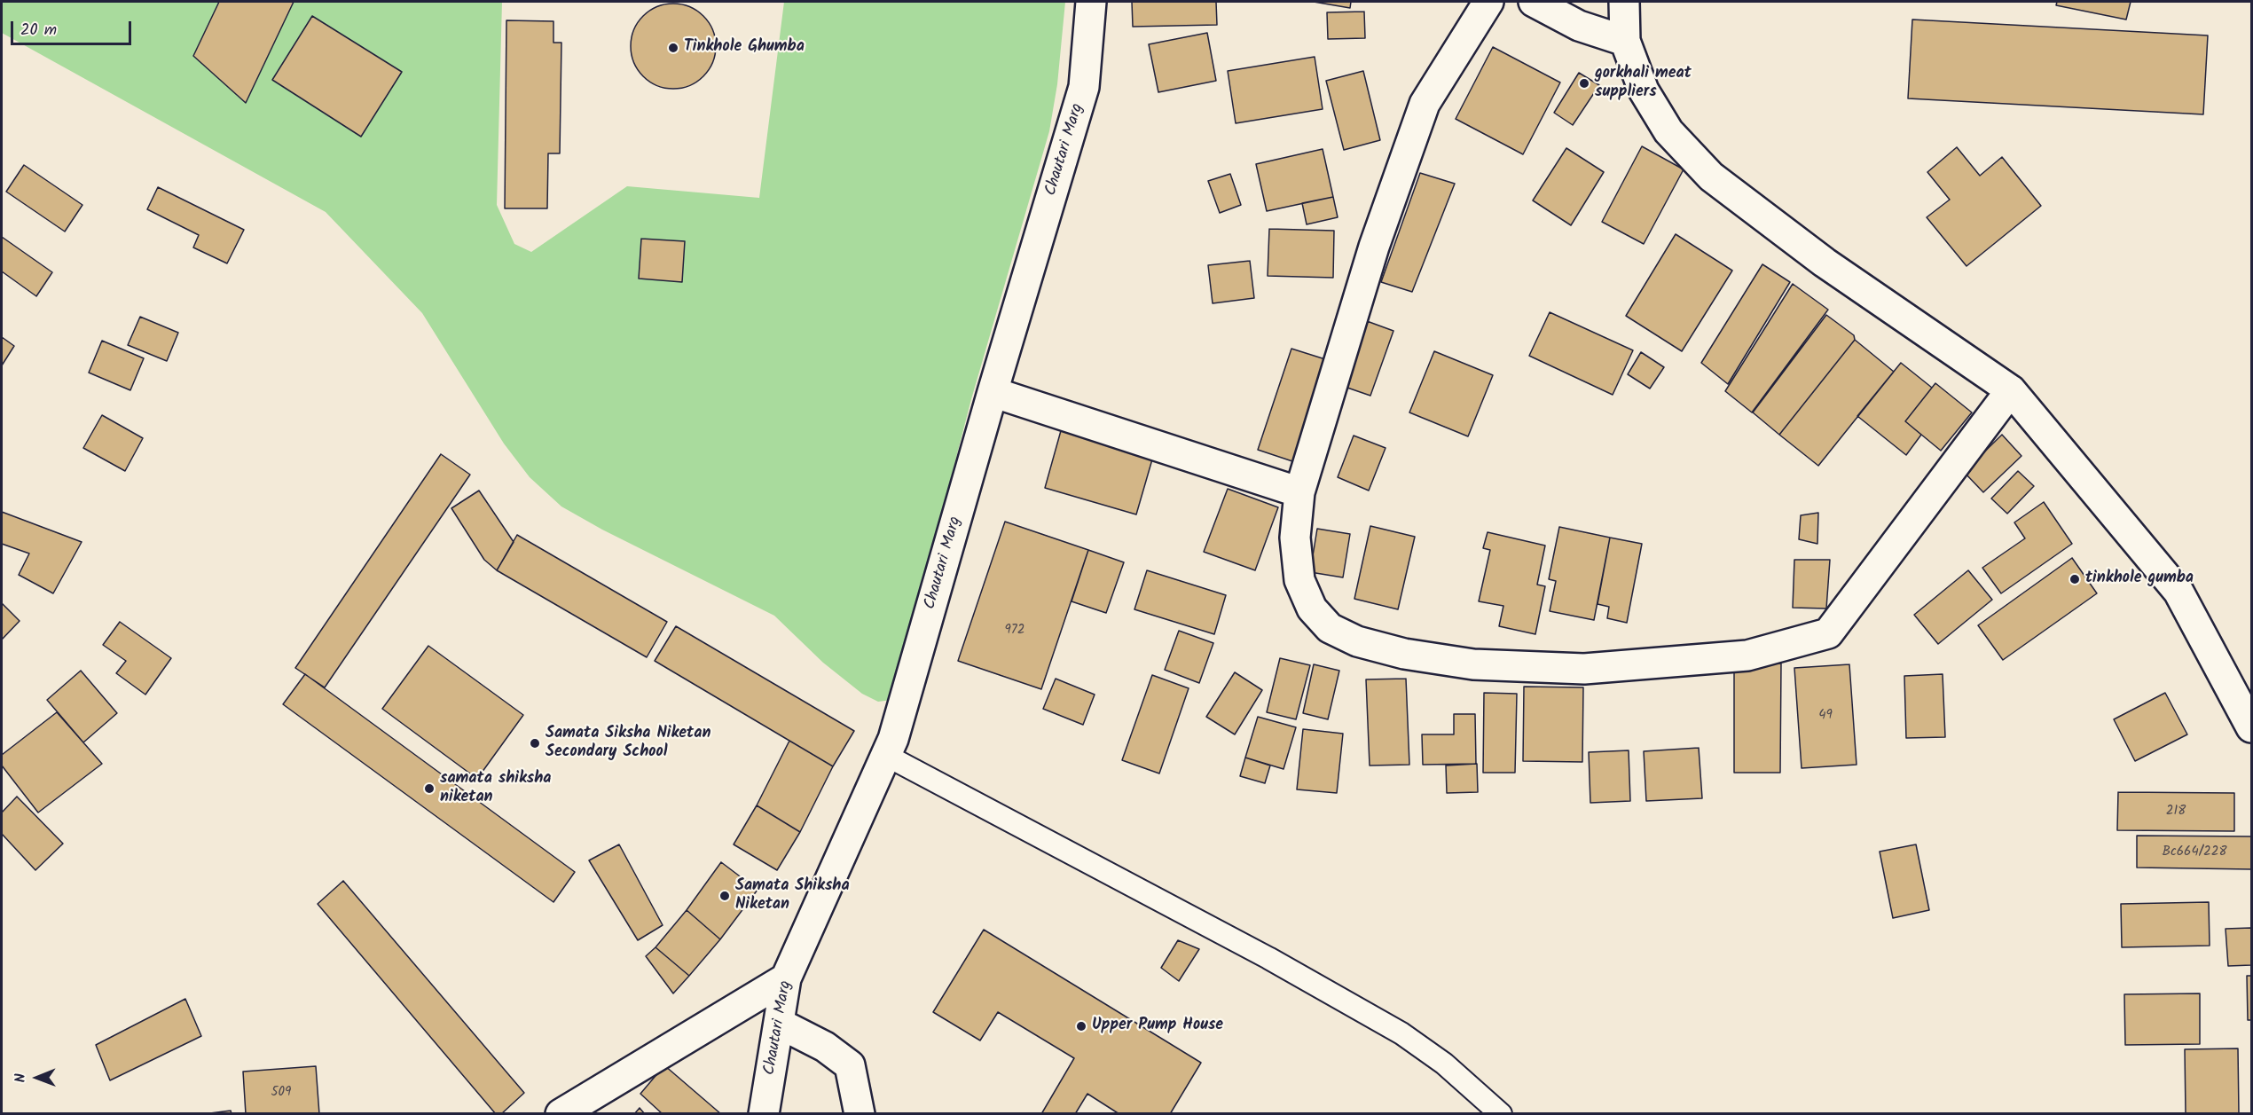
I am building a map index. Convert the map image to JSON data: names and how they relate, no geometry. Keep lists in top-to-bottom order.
{
  "streets": {
    "street": ["Chautari Marg"]
  },
  "places": [
    "Tinkhole Ghumba",
    "gorkhali meat suppliers",
    "tinkhole gumba",
    "Samata Siksha Niketan Secondary School",
    "samata shiksha niketan",
    "Samata Shiksha Niketan",
    "Upper Pump House"
  ],
  "house_numbers": [
    "972",
    "49",
    "218",
    "Bc664/228",
    "509"
  ],
  "scale_bar": "20 m",
  "north": "left"
}
